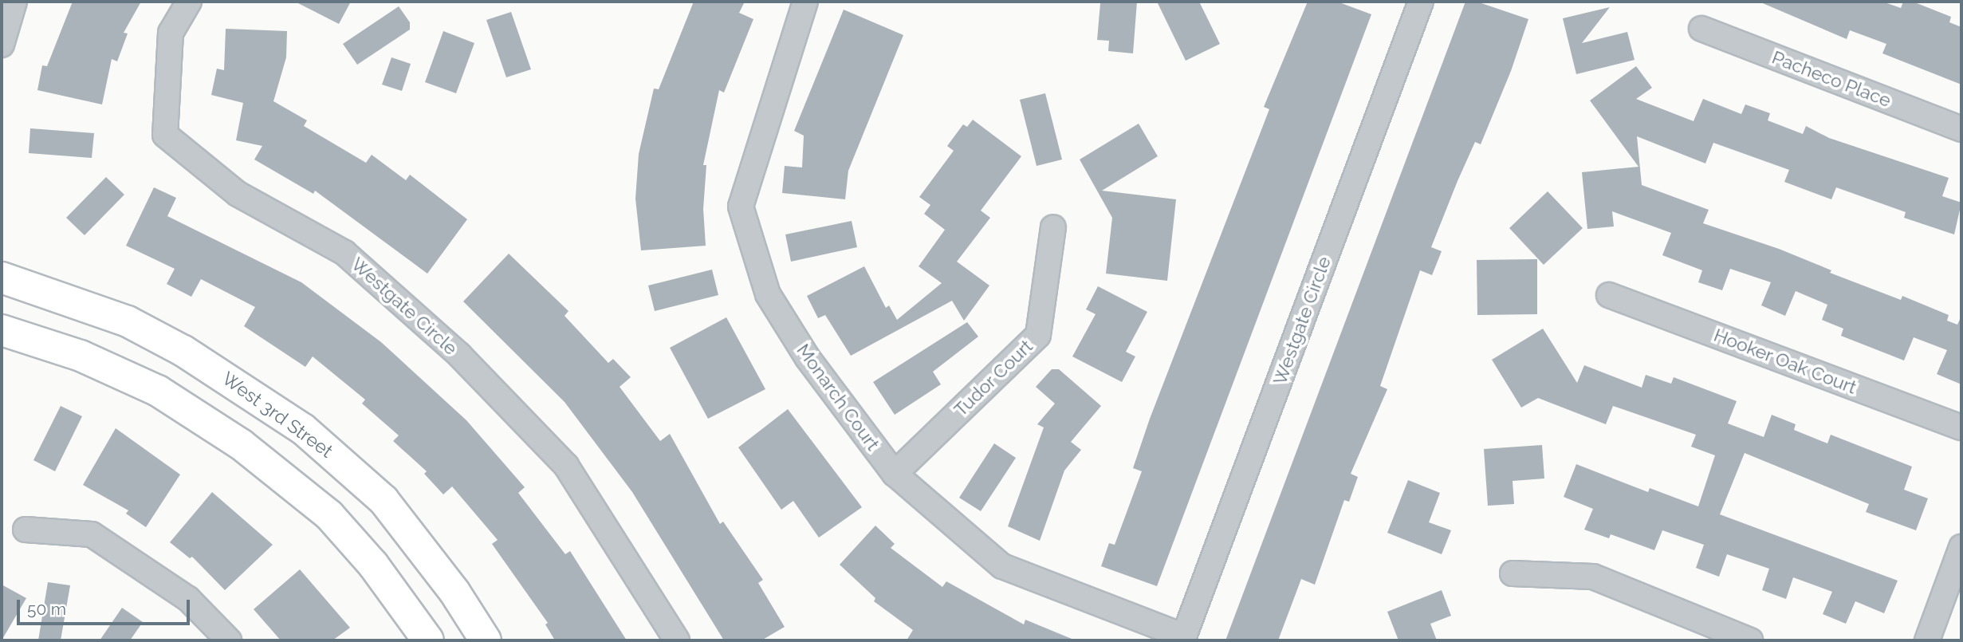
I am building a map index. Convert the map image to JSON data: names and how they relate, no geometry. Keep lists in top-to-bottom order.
{
  "streets": {
    "main road": ["West 3rd Street"],
    "street": [
      "Pacheco Place",
      "Westgate Circle",
      "Hooker Oak Court",
      "Tudor Court",
      "Monarch Court"
    ]
  },
  "crossings": [
    ["Westgate Circle", "Monarch Court"],
    ["Tudor Court", "Monarch Court"]
  ],
  "scale_bar": "50 m"
}
